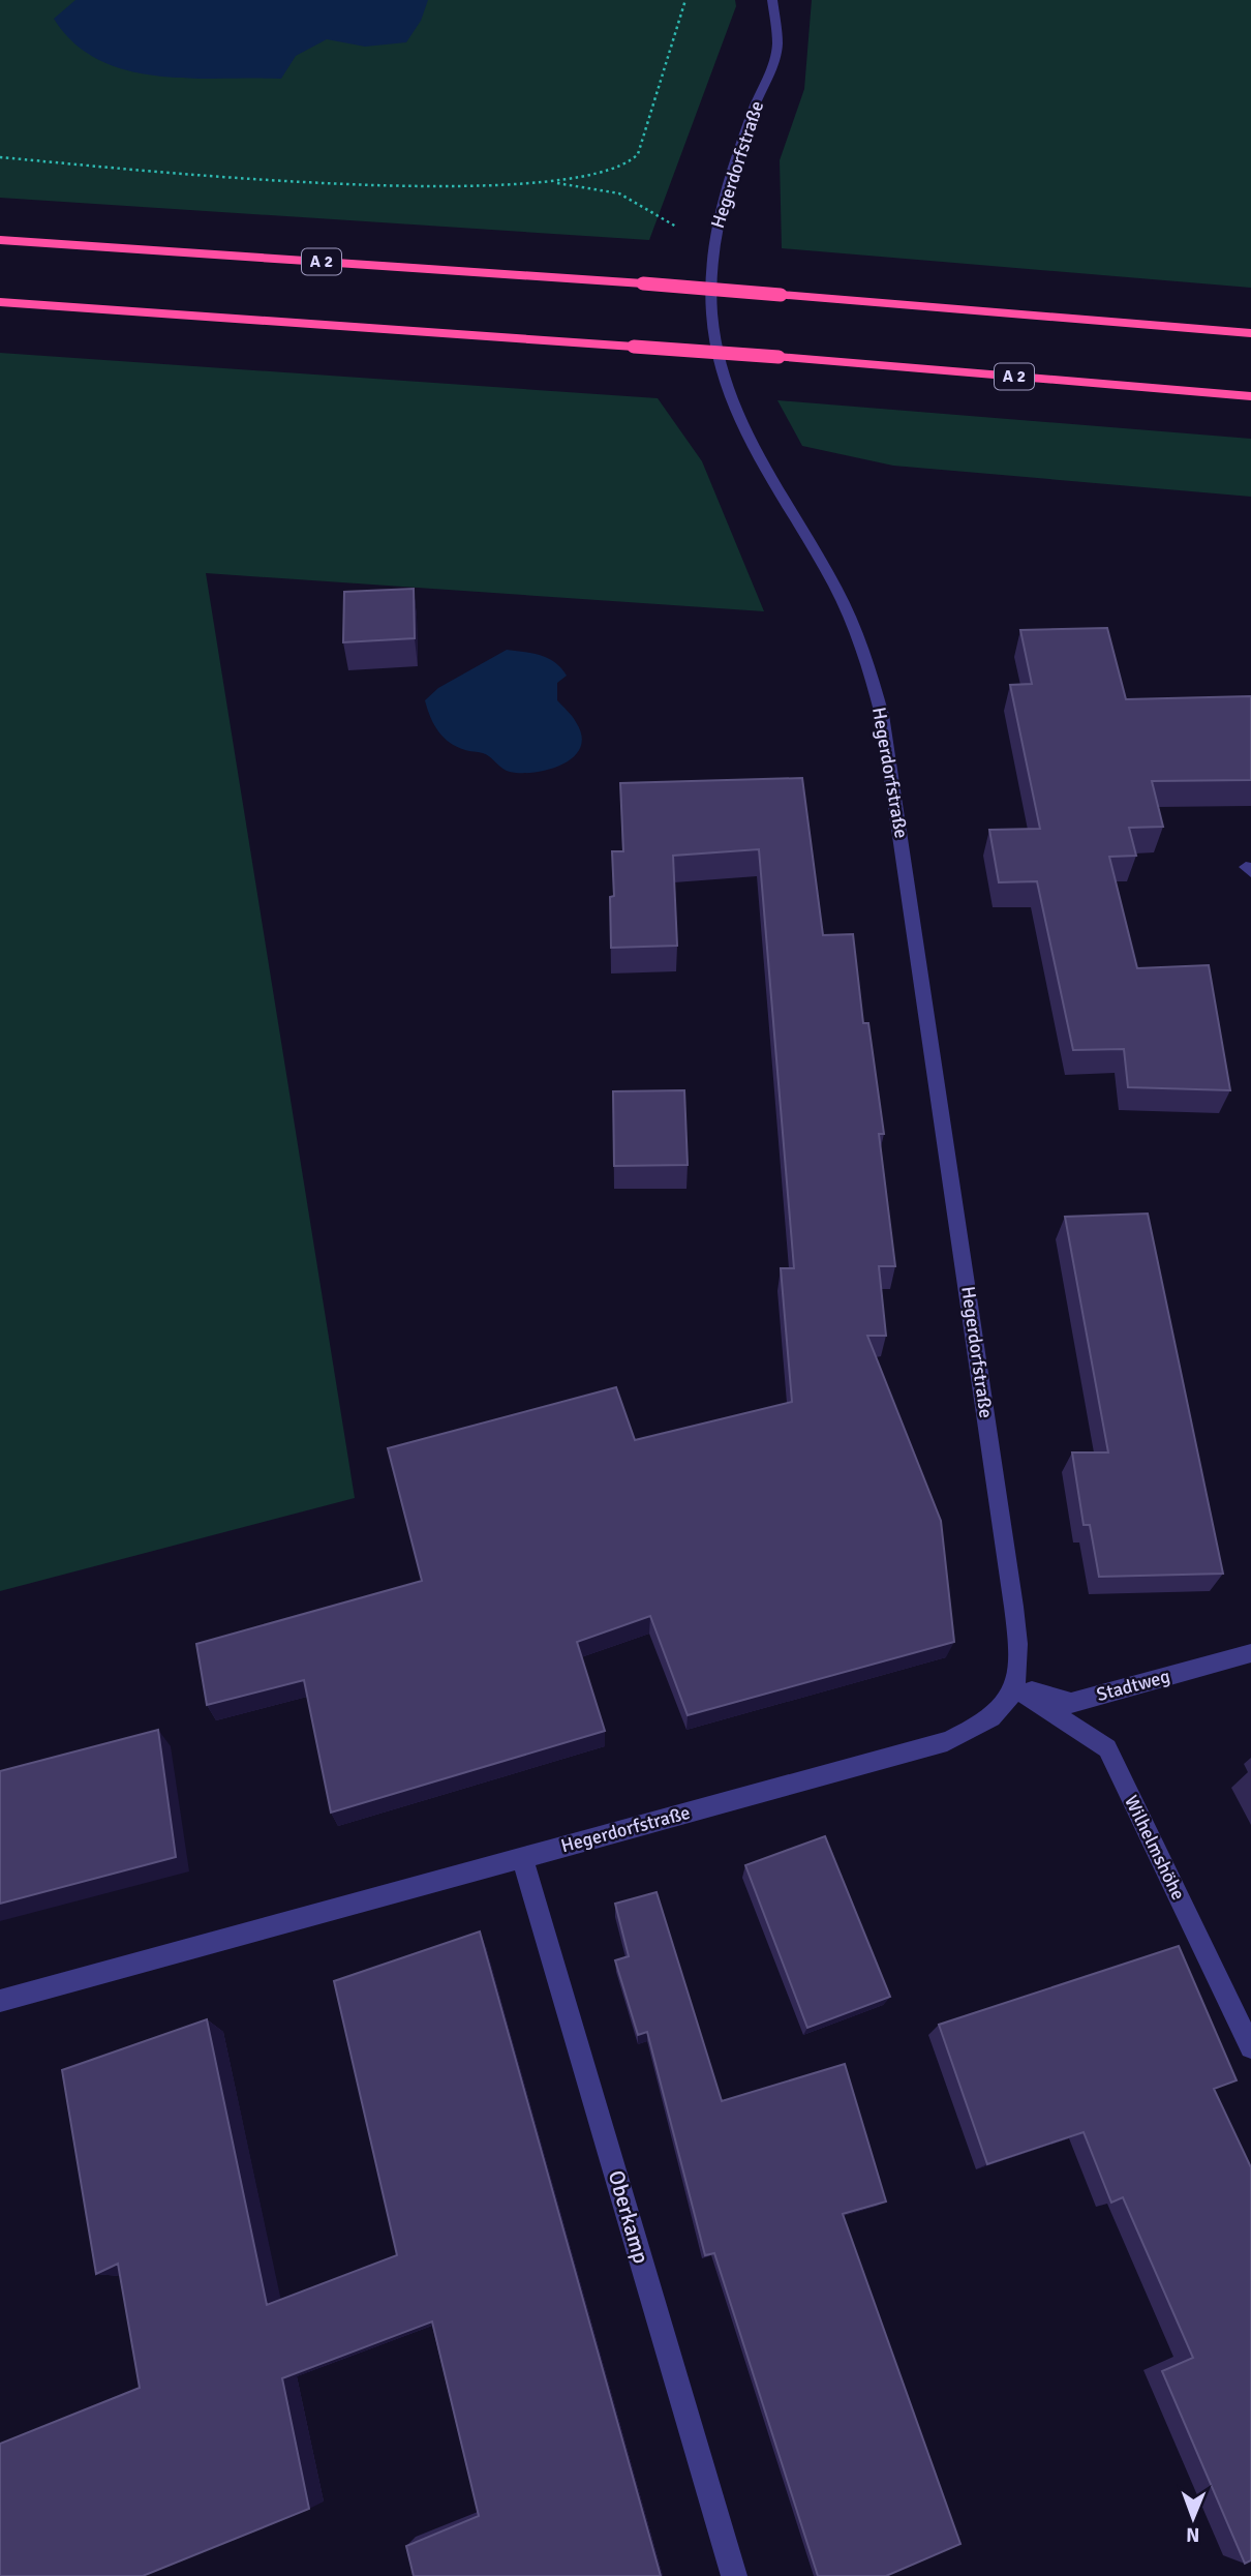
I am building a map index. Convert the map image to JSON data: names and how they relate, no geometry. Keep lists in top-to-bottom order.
{
  "streets": {
    "highway": ["A 2"],
    "street": [
      "Hegerdorfstraße",
      "Stadtweg",
      "Wilhelmshöhe",
      "Oberkamp"
    ]
  },
  "crossings": [
    ["Hegerdorfstraße", "Stadtweg"],
    ["Hegerdorfstraße", "Wilhelmshöhe"],
    ["Hegerdorfstraße", "Oberkamp"],
    ["Stadtweg", "Wilhelmshöhe"]
  ],
  "north": "bottom"
}
